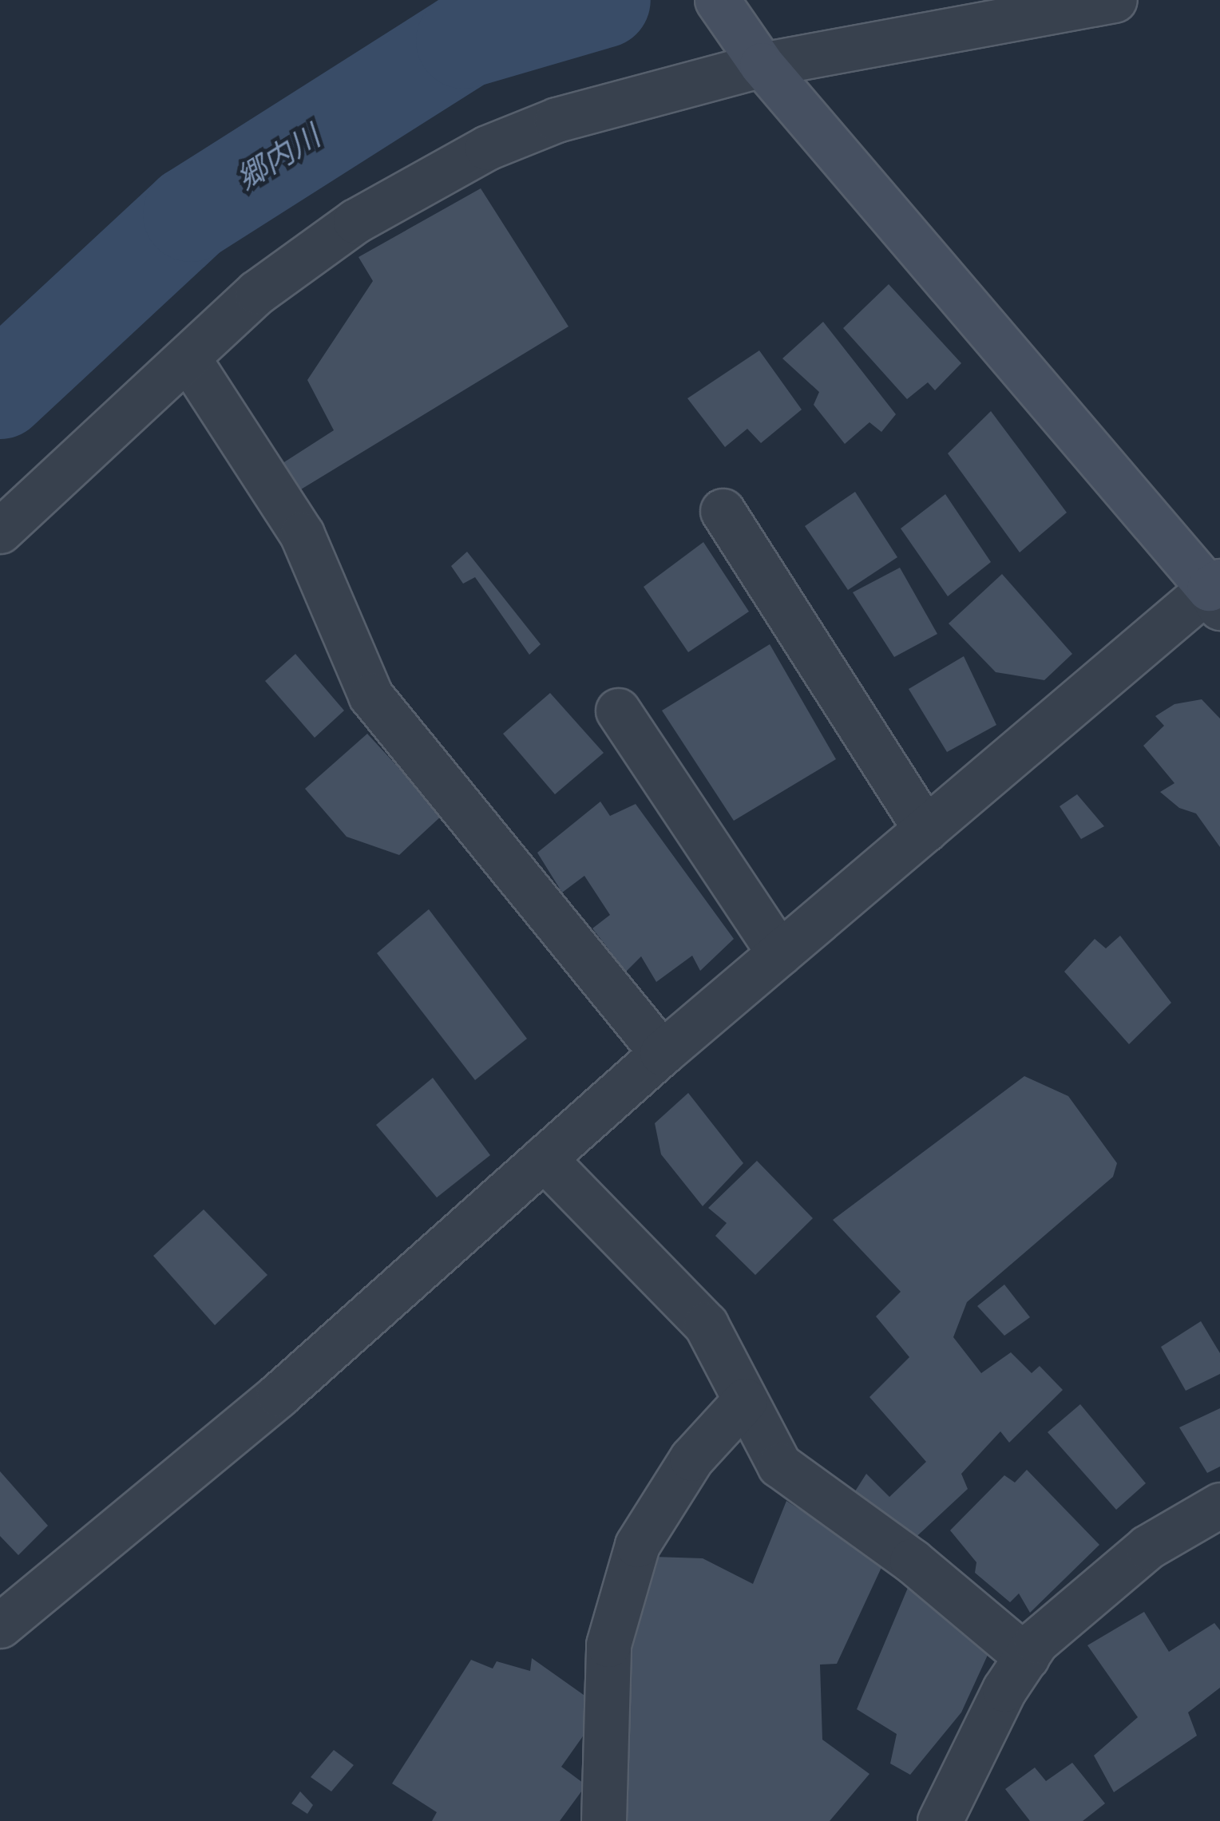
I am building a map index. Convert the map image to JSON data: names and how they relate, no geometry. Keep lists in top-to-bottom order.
{
  "water": ["郷内川"]
}
